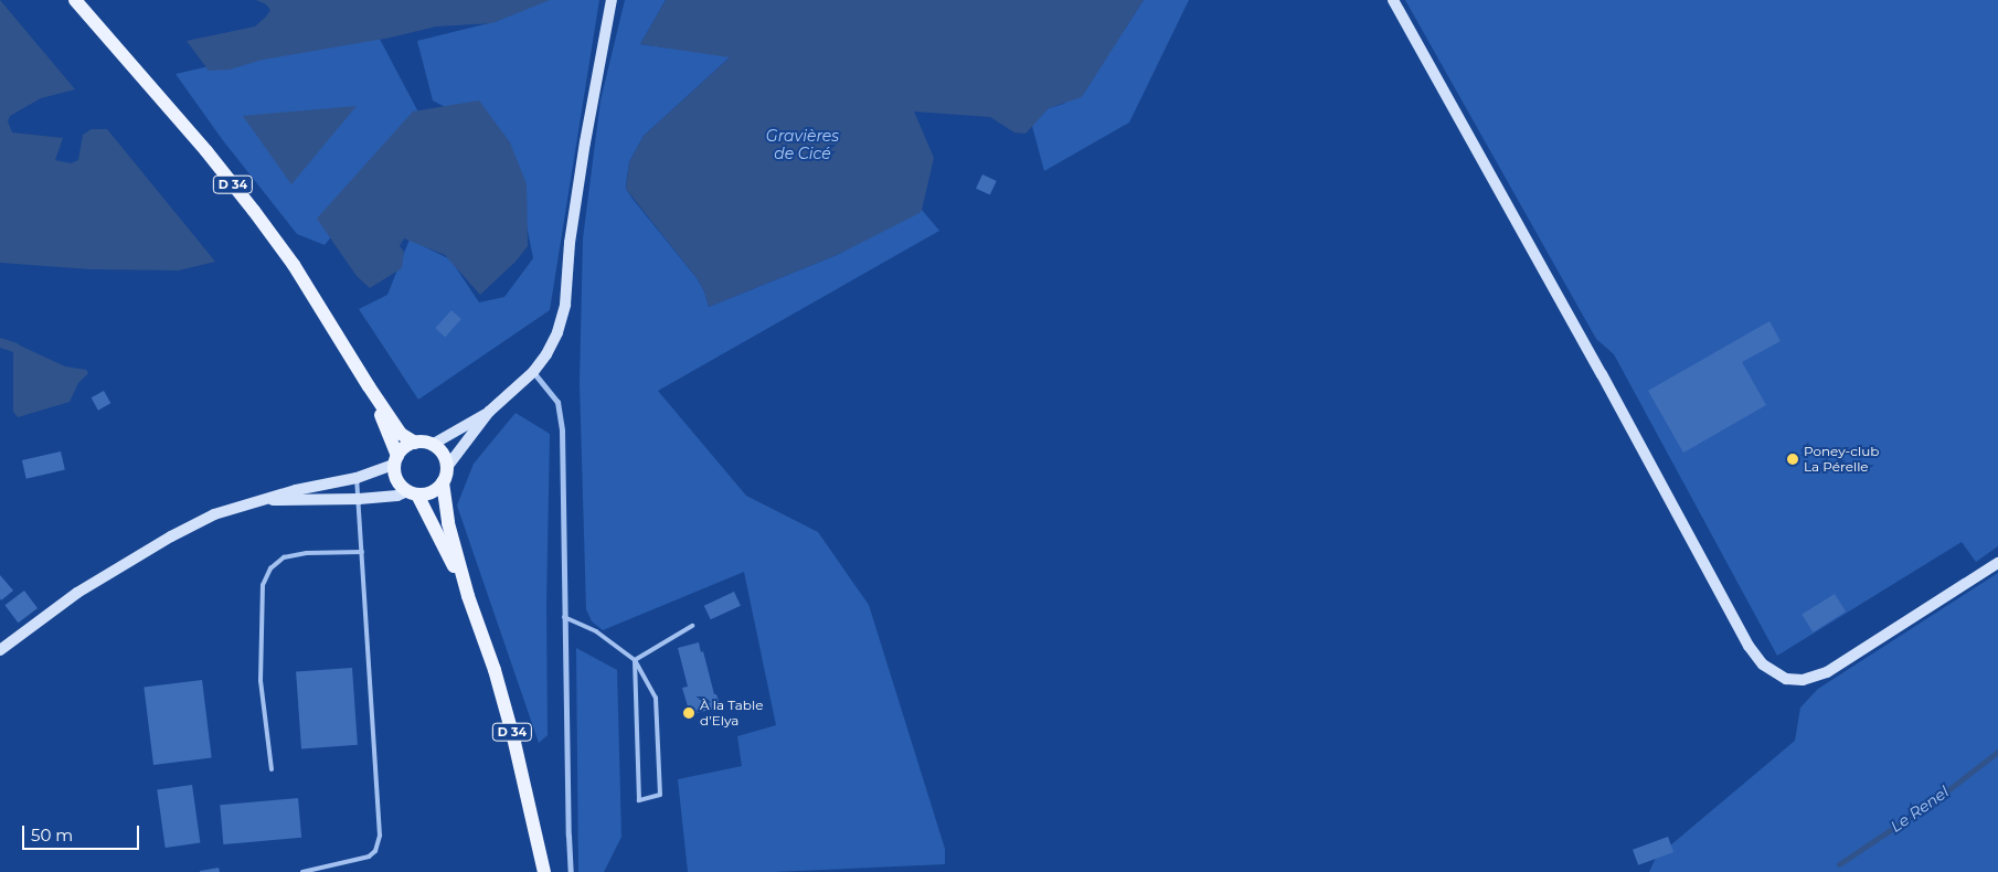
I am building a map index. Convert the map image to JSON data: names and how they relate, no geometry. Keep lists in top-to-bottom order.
{
  "streets": {
    "main road": ["D 34"]
  },
  "water": ["Gravières de Cicé", "Le Renel"],
  "places": ["Poney-club La Pérelle", "À la Table d’Elya"],
  "scale_bar": "50 m"
}
